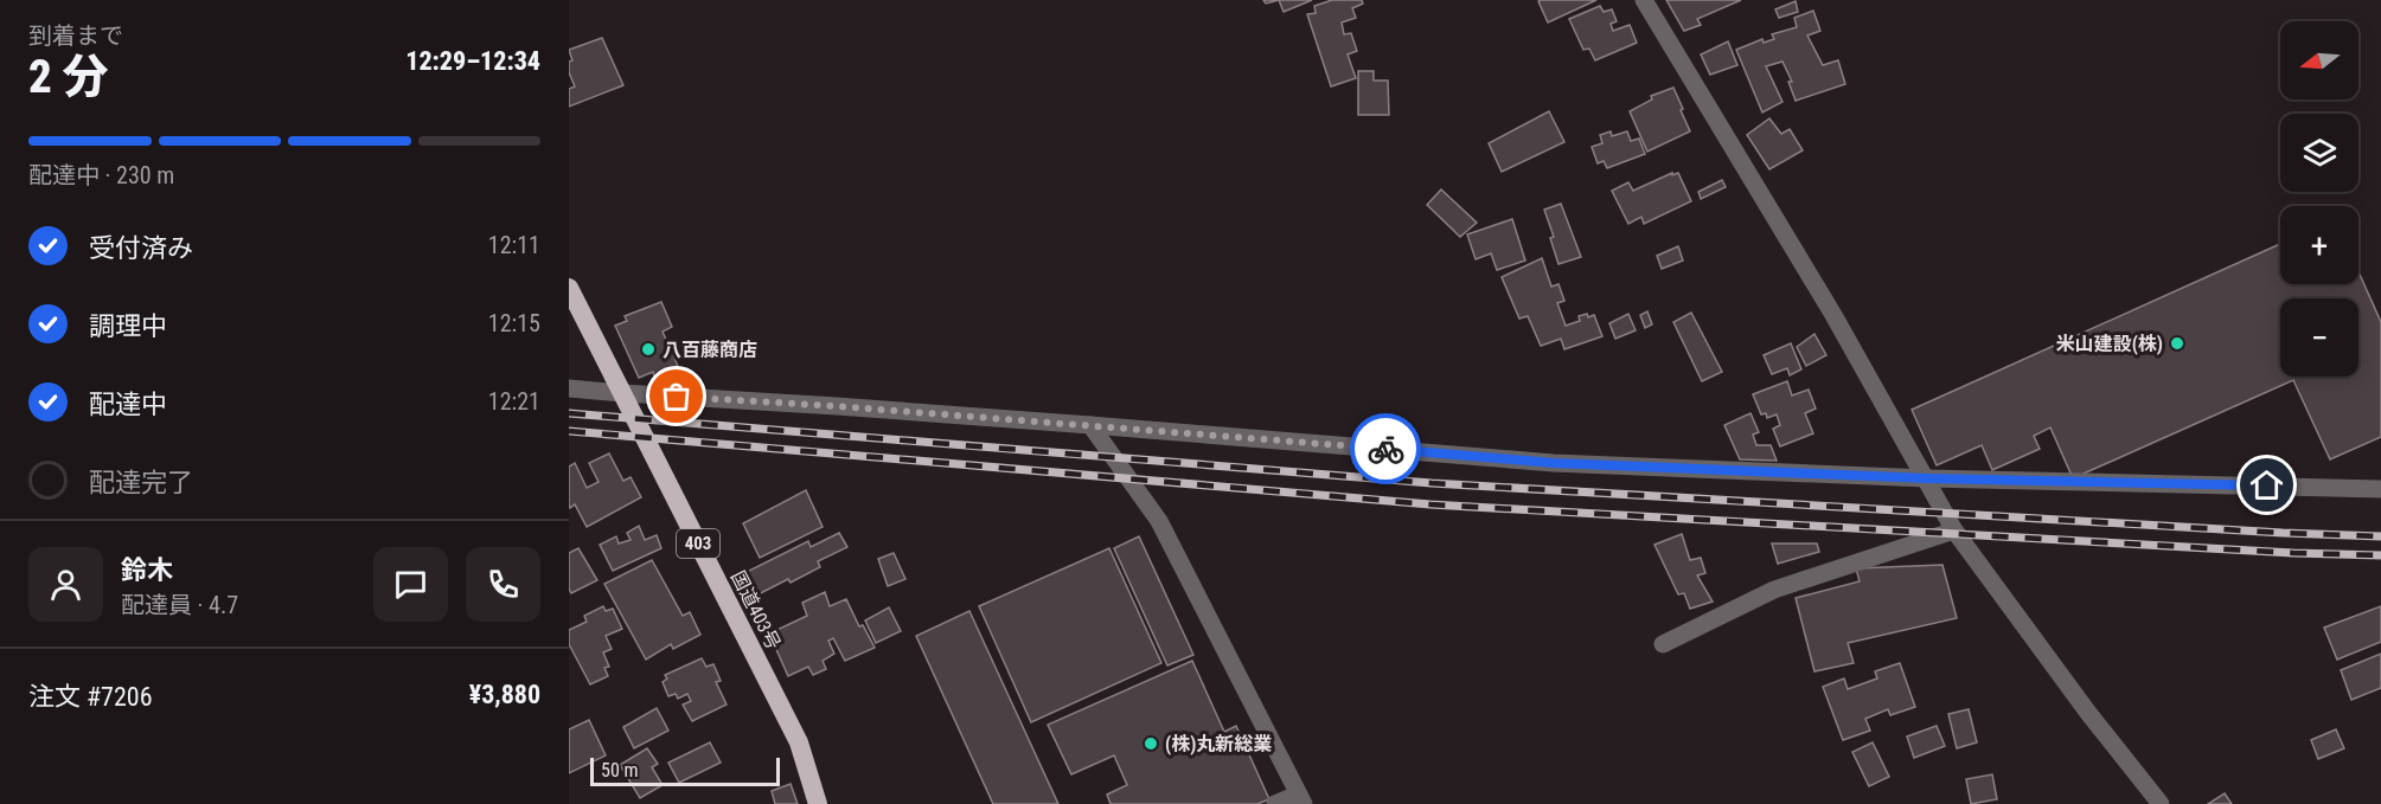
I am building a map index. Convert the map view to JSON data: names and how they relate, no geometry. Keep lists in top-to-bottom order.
{
  "streets": {
    "highway": ["403", "国道403号"]
  },
  "places": ["米山建設(株)", "八百藤商店", "(株)丸新総業"],
  "scale_bar": "50 m",
  "north": "left",
  "page": {
    "heading": ["2 分", "到着まで", "12:29–12:34"],
    "panel": [
      "鈴木",
      "配達員 · 4.7",
      "注文 #7206",
      "¥3,880"
    ],
    "map_buttons": ["+", "−"],
    "bar": "配達中 · 230 m",
    "list": [
      ["受付済み", "12:11"],
      ["調理中", "12:15"],
      ["配達中", "12:21"],
      "配達完了"
    ],
    "scale": "50 m"
  }
}
